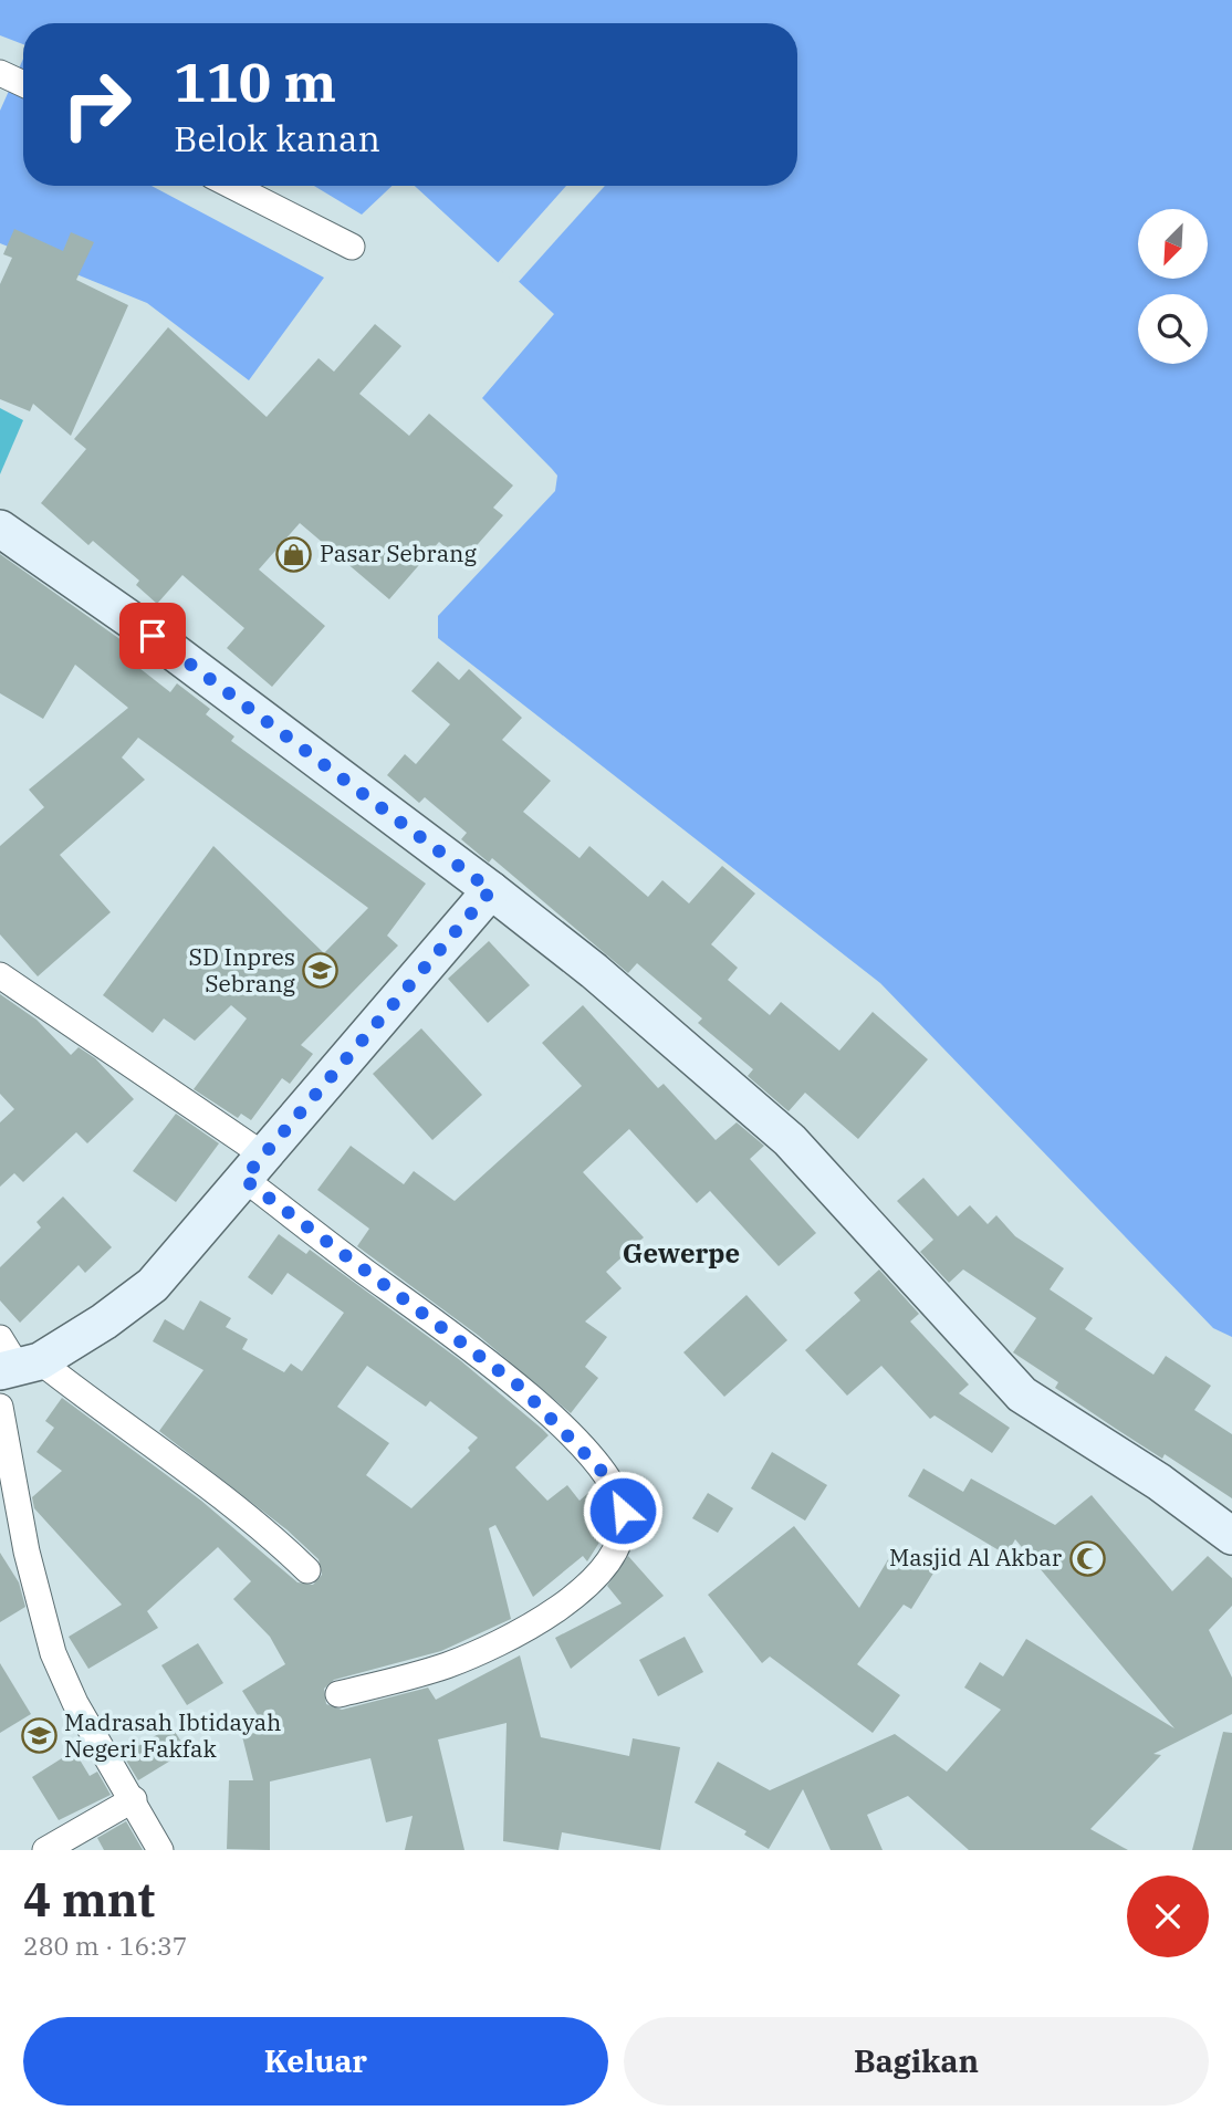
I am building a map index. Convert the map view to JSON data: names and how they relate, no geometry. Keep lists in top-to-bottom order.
{
  "districts": ["Gewerpe"],
  "places": {
    "shop": ["Pasar Sebrang"],
    "school or university": ["SD Inpres Sebrang", "Madrasah Ibtidayah Negeri Fakfak"],
    "mosque": ["Masjid Al Akbar"]
  },
  "north": "bottom left",
  "page": {
    "turn": ["110 m", "Belok kanan"],
    "heading": ["4 mnt", "280 m · 16:37"],
    "buttons": ["Keluar", "Bagikan"]
  }
}
